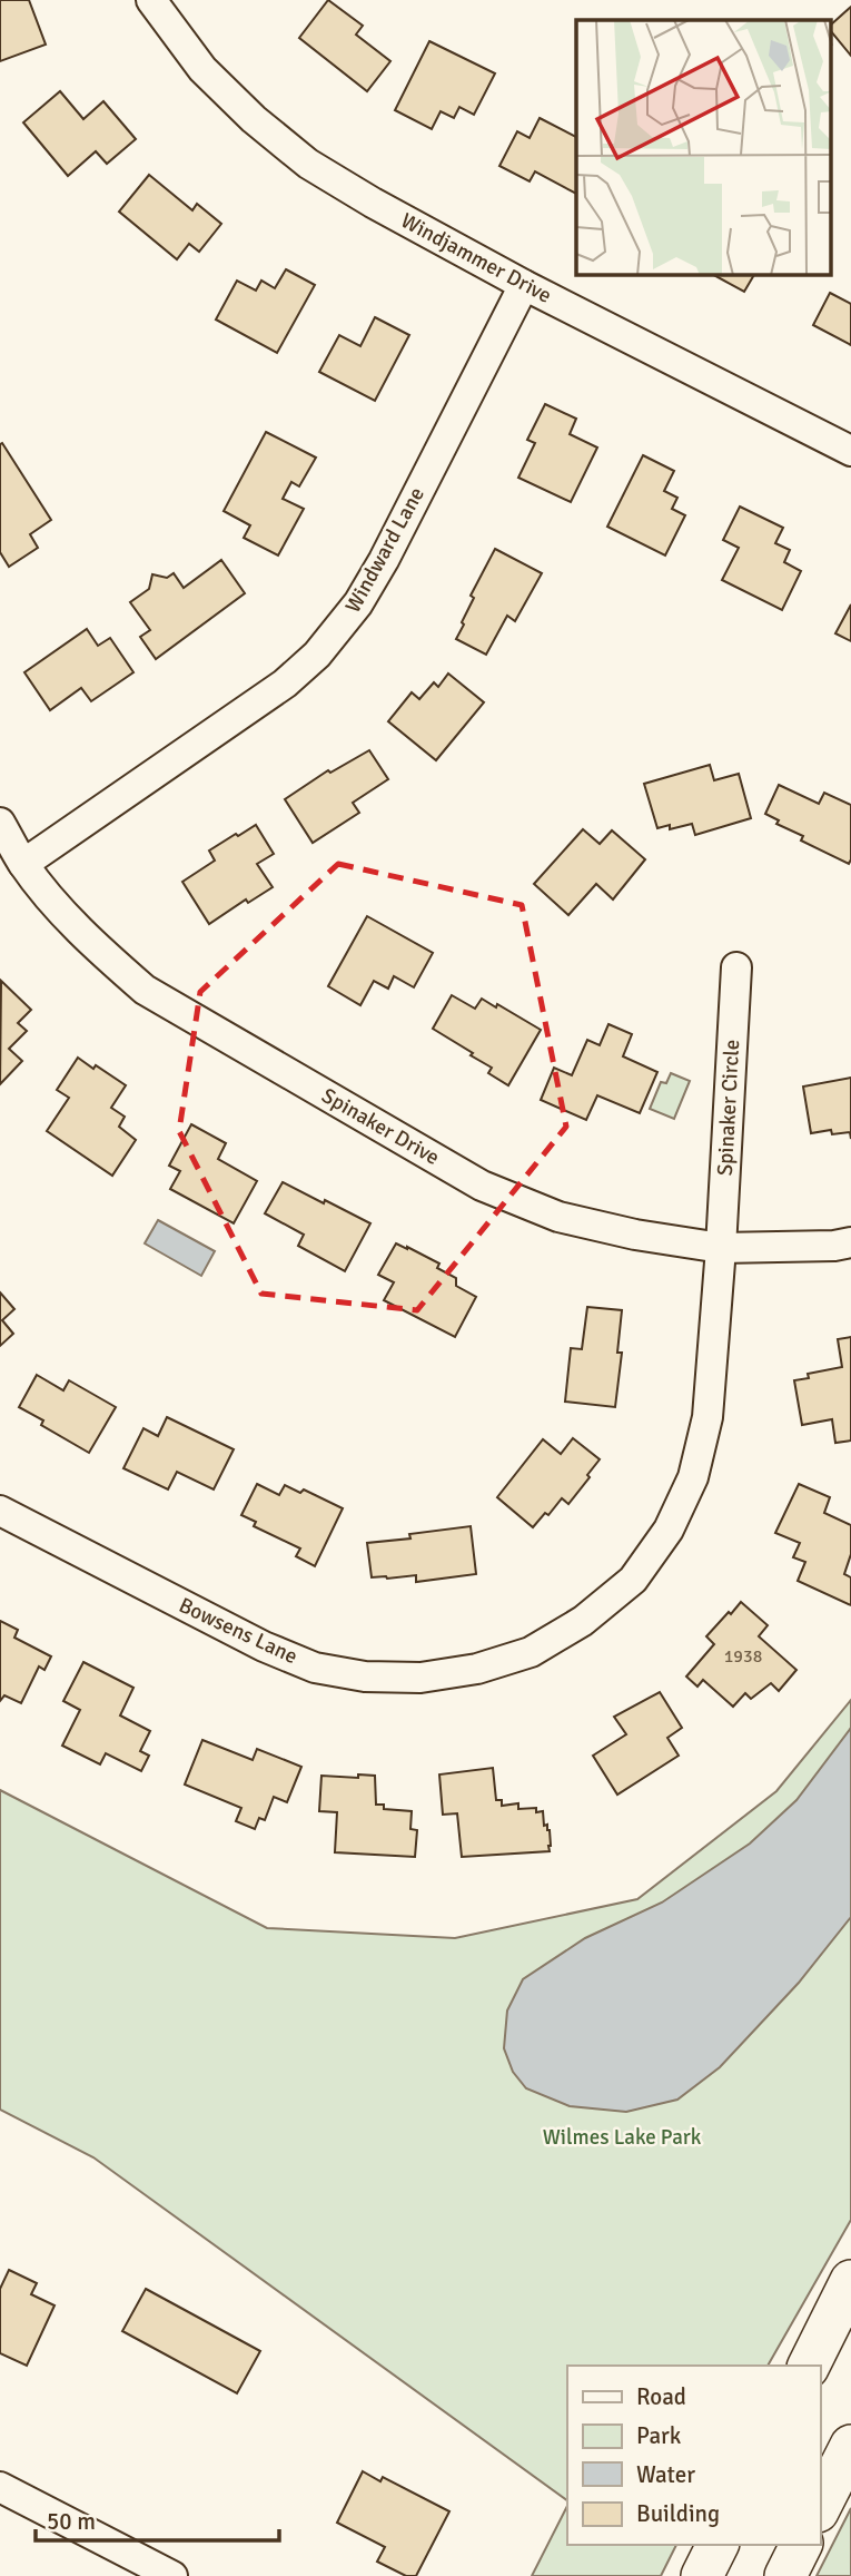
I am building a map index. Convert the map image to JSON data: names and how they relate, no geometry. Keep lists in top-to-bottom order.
{
  "streets": {
    "street": [
      "Windjammer Drive",
      "Windward Lane",
      "Spinaker Circle",
      "Spinaker Drive",
      "Bowsens Lane"
    ]
  },
  "crossings": [
    ["Windjammer Drive", "Windward Lane"],
    ["Windward Lane", "Spinaker Drive"],
    ["Spinaker Circle", "Spinaker Drive"],
    ["Spinaker Circle", "Bowsens Lane"],
    ["Spinaker Drive", "Bowsens Lane"]
  ],
  "parks": ["Wilmes Lake Park"],
  "house_numbers": ["1938"],
  "legend": [
    "Road",
    "Park",
    "Water",
    "Building"
  ],
  "scale_bar": "50 m"
}
